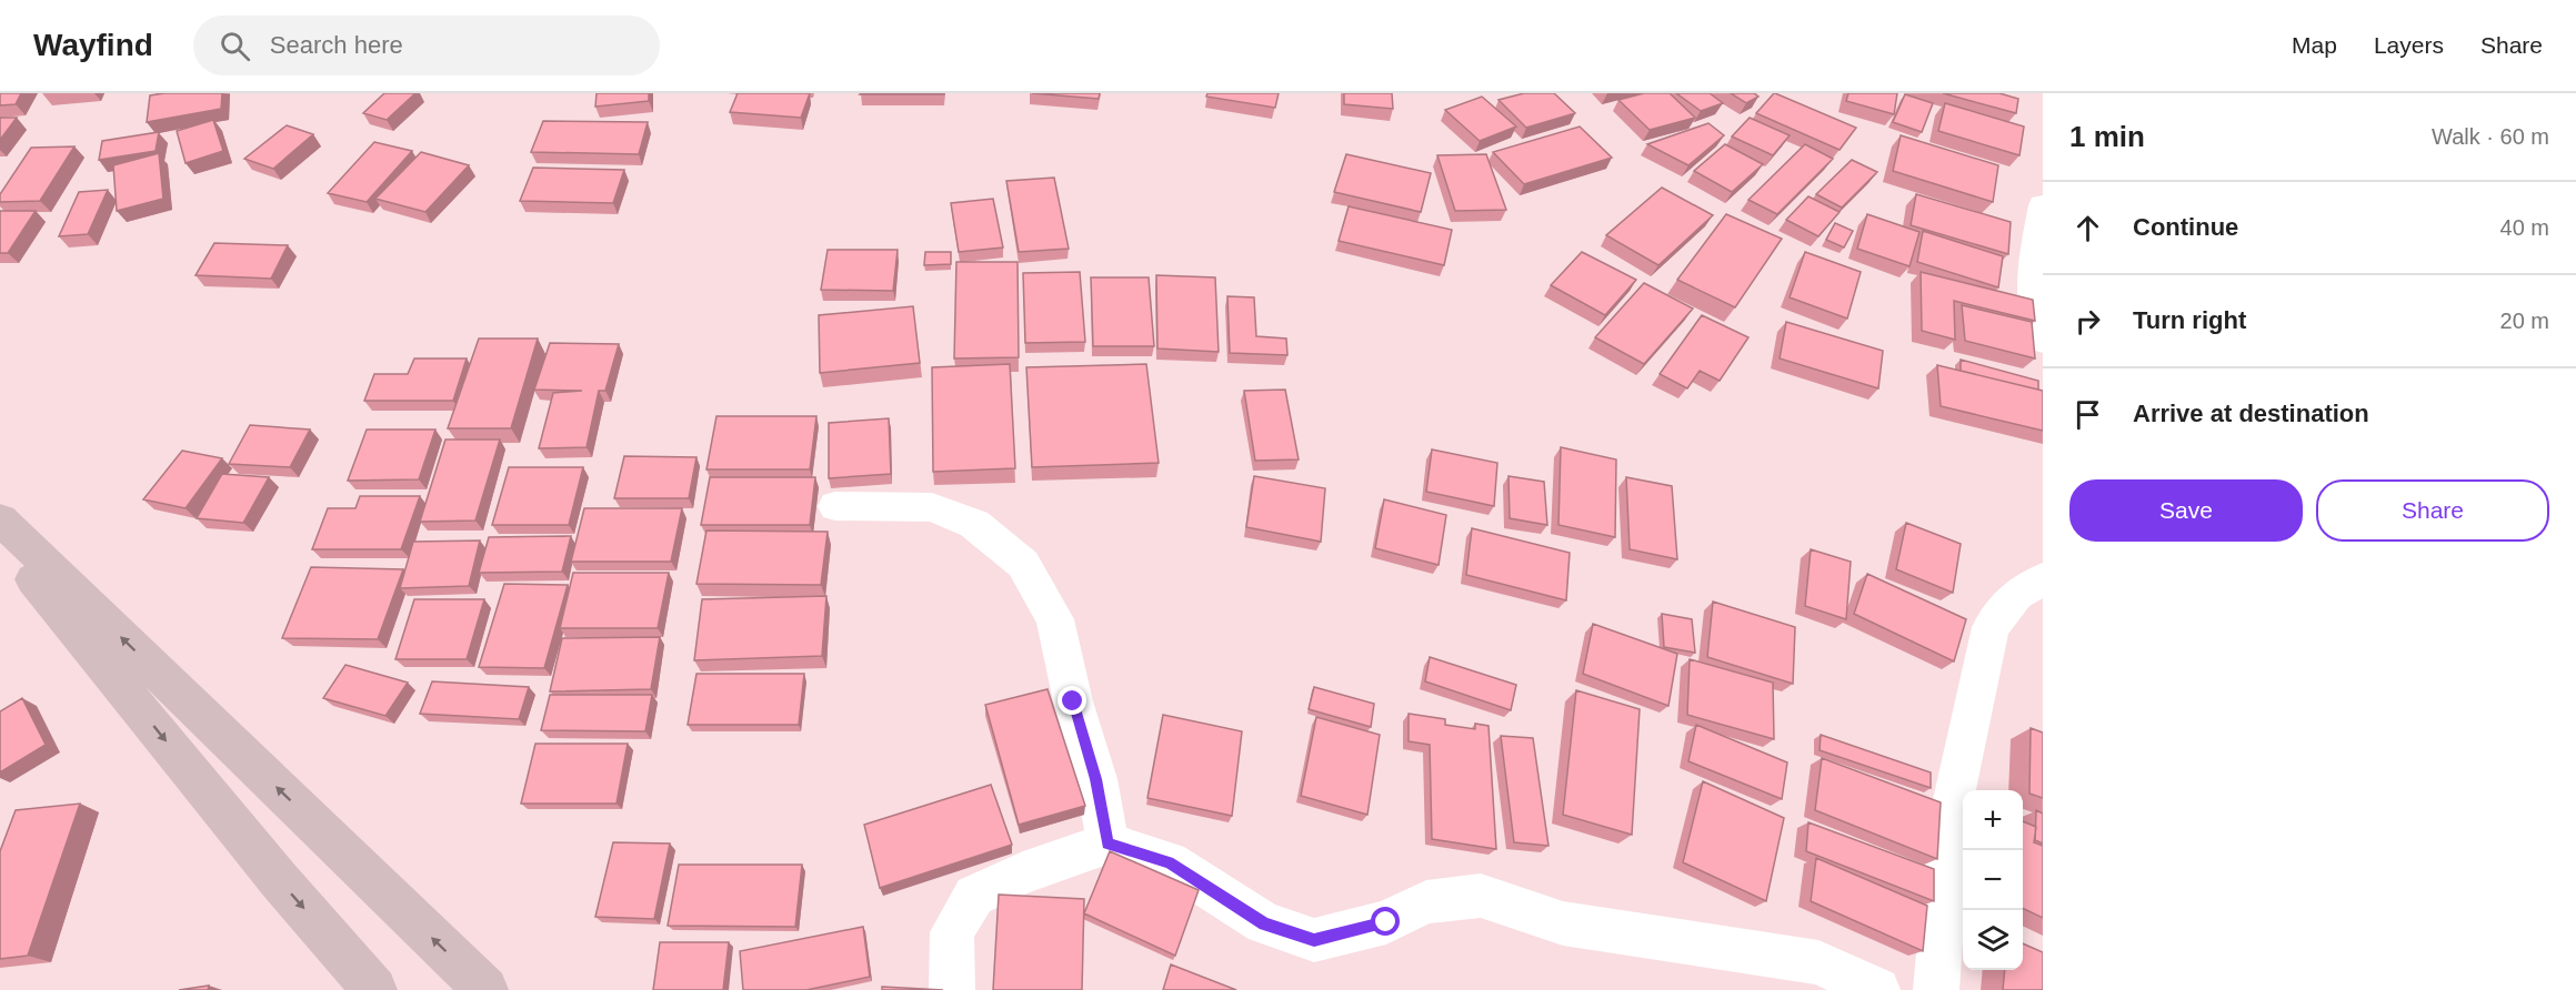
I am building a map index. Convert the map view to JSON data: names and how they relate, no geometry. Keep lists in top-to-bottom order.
{
  "page": {
    "header": "Wayfind",
    "search": "Search here",
    "nav": ["Map", "Layers", "Share"],
    "heading": ["1 min", "Walk · 60 m"],
    "list": [
      ["Continue", "40 m"],
      ["Turn right", "20 m"],
      "Arrive at destination"
    ],
    "buttons": ["Save", "Share"],
    "map_buttons": ["+", "−"]
  }
}
